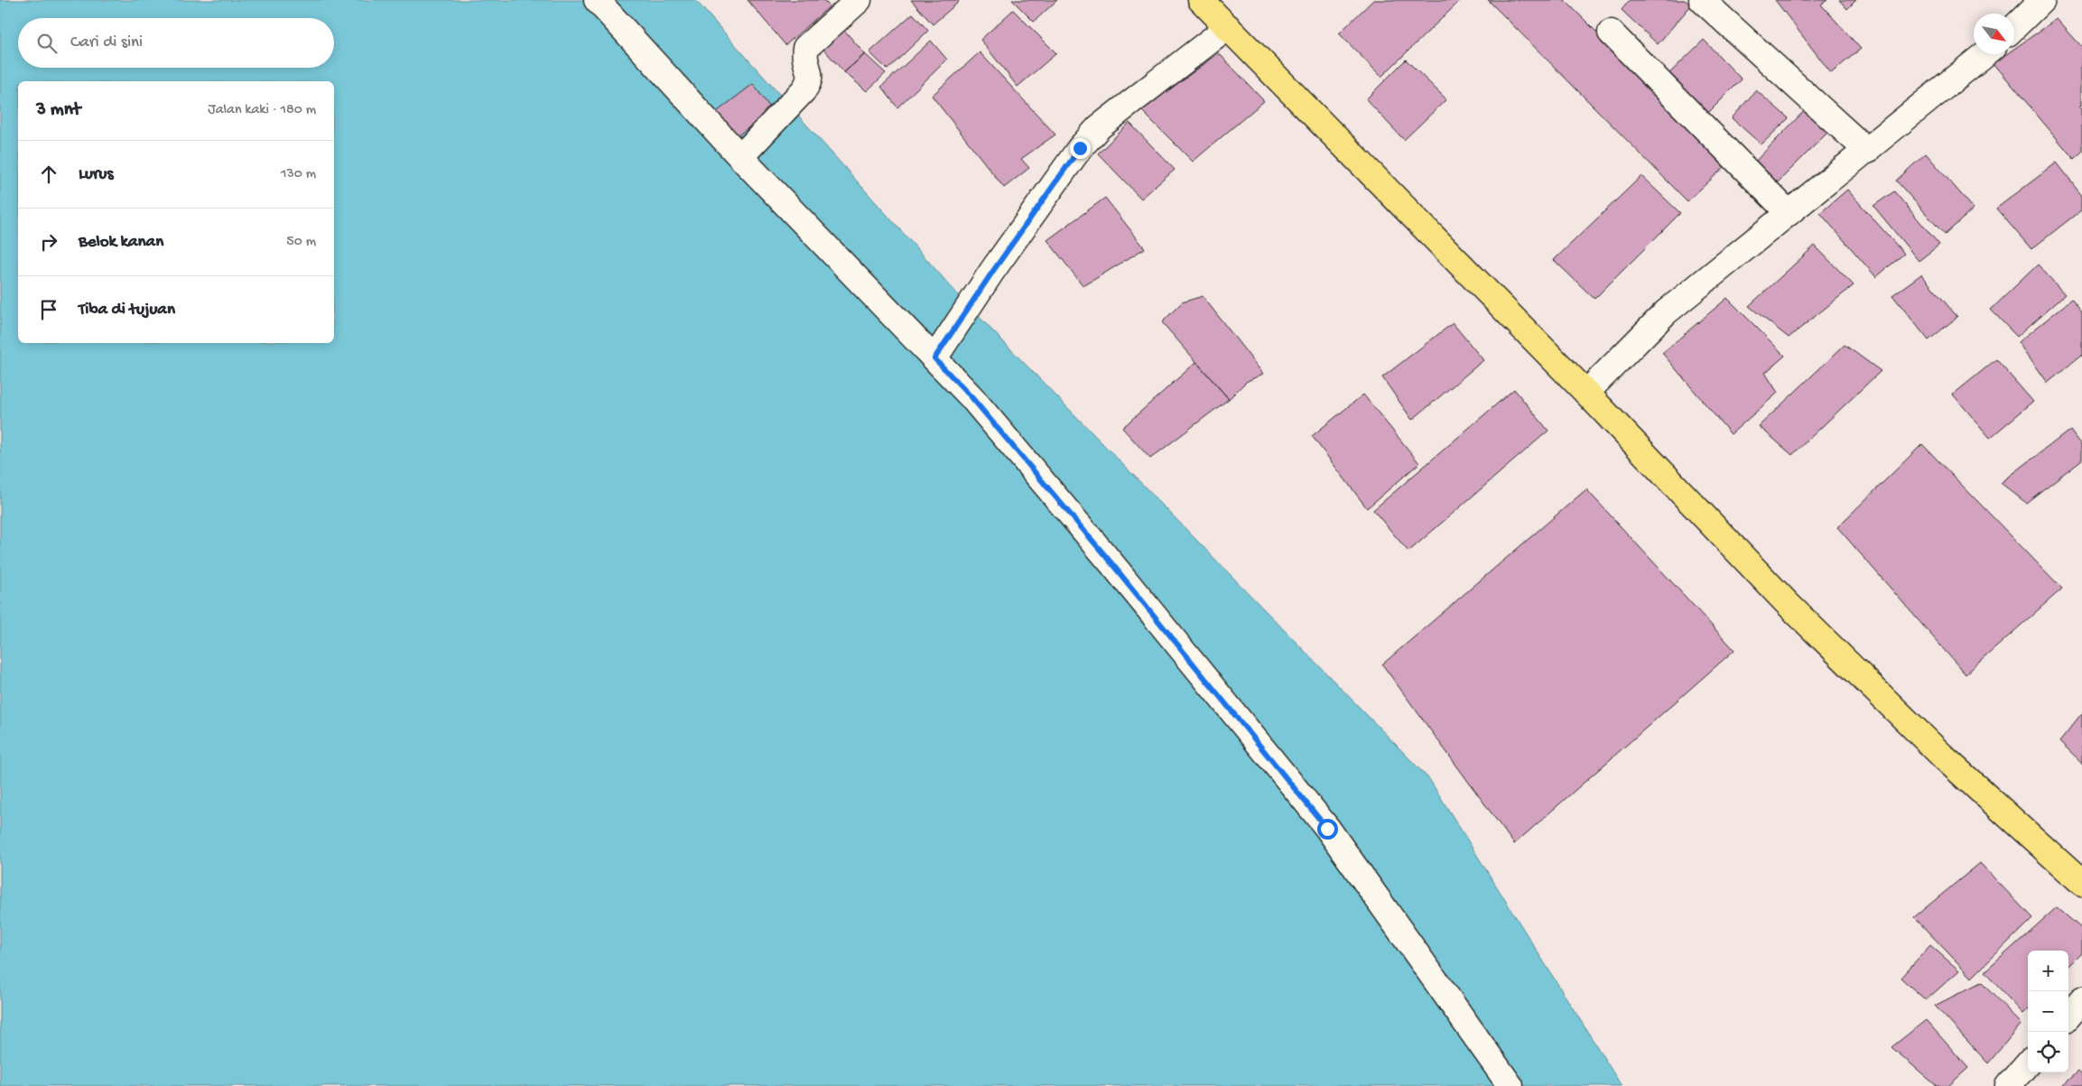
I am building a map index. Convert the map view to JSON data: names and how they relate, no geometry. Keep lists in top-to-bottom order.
{
  "north": "bottom right",
  "page": {
    "search": "Cari di sini",
    "heading": ["3 mnt", "Jalan kaki · 180 m"],
    "list": [
      ["Lurus", "130 m"],
      ["Belok kanan", "50 m"],
      "Tiba di tujuan"
    ],
    "map_buttons": ["+", "−"]
  }
}
